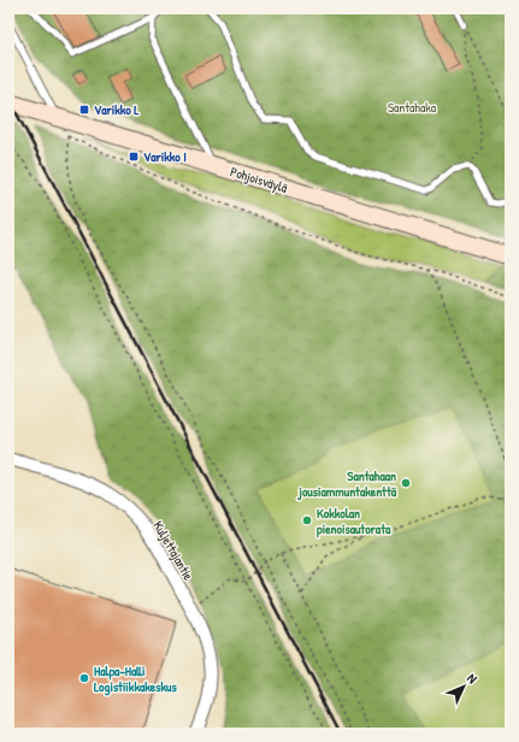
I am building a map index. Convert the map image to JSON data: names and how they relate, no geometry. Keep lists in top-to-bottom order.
{
  "streets": {
    "main road": ["Pohjoisväylä"],
    "street": ["Kuljettajantie"]
  },
  "parks": ["Santahaka"],
  "places": {
    "transit": ["Varikko L", "Varikko I"],
    "other": ["Santahaan jousiammuntakenttä", "Kokkolan pienoisautorata", "Halpa-Halli Logistiikkakeskus"]
  },
  "north": "top right"
}
